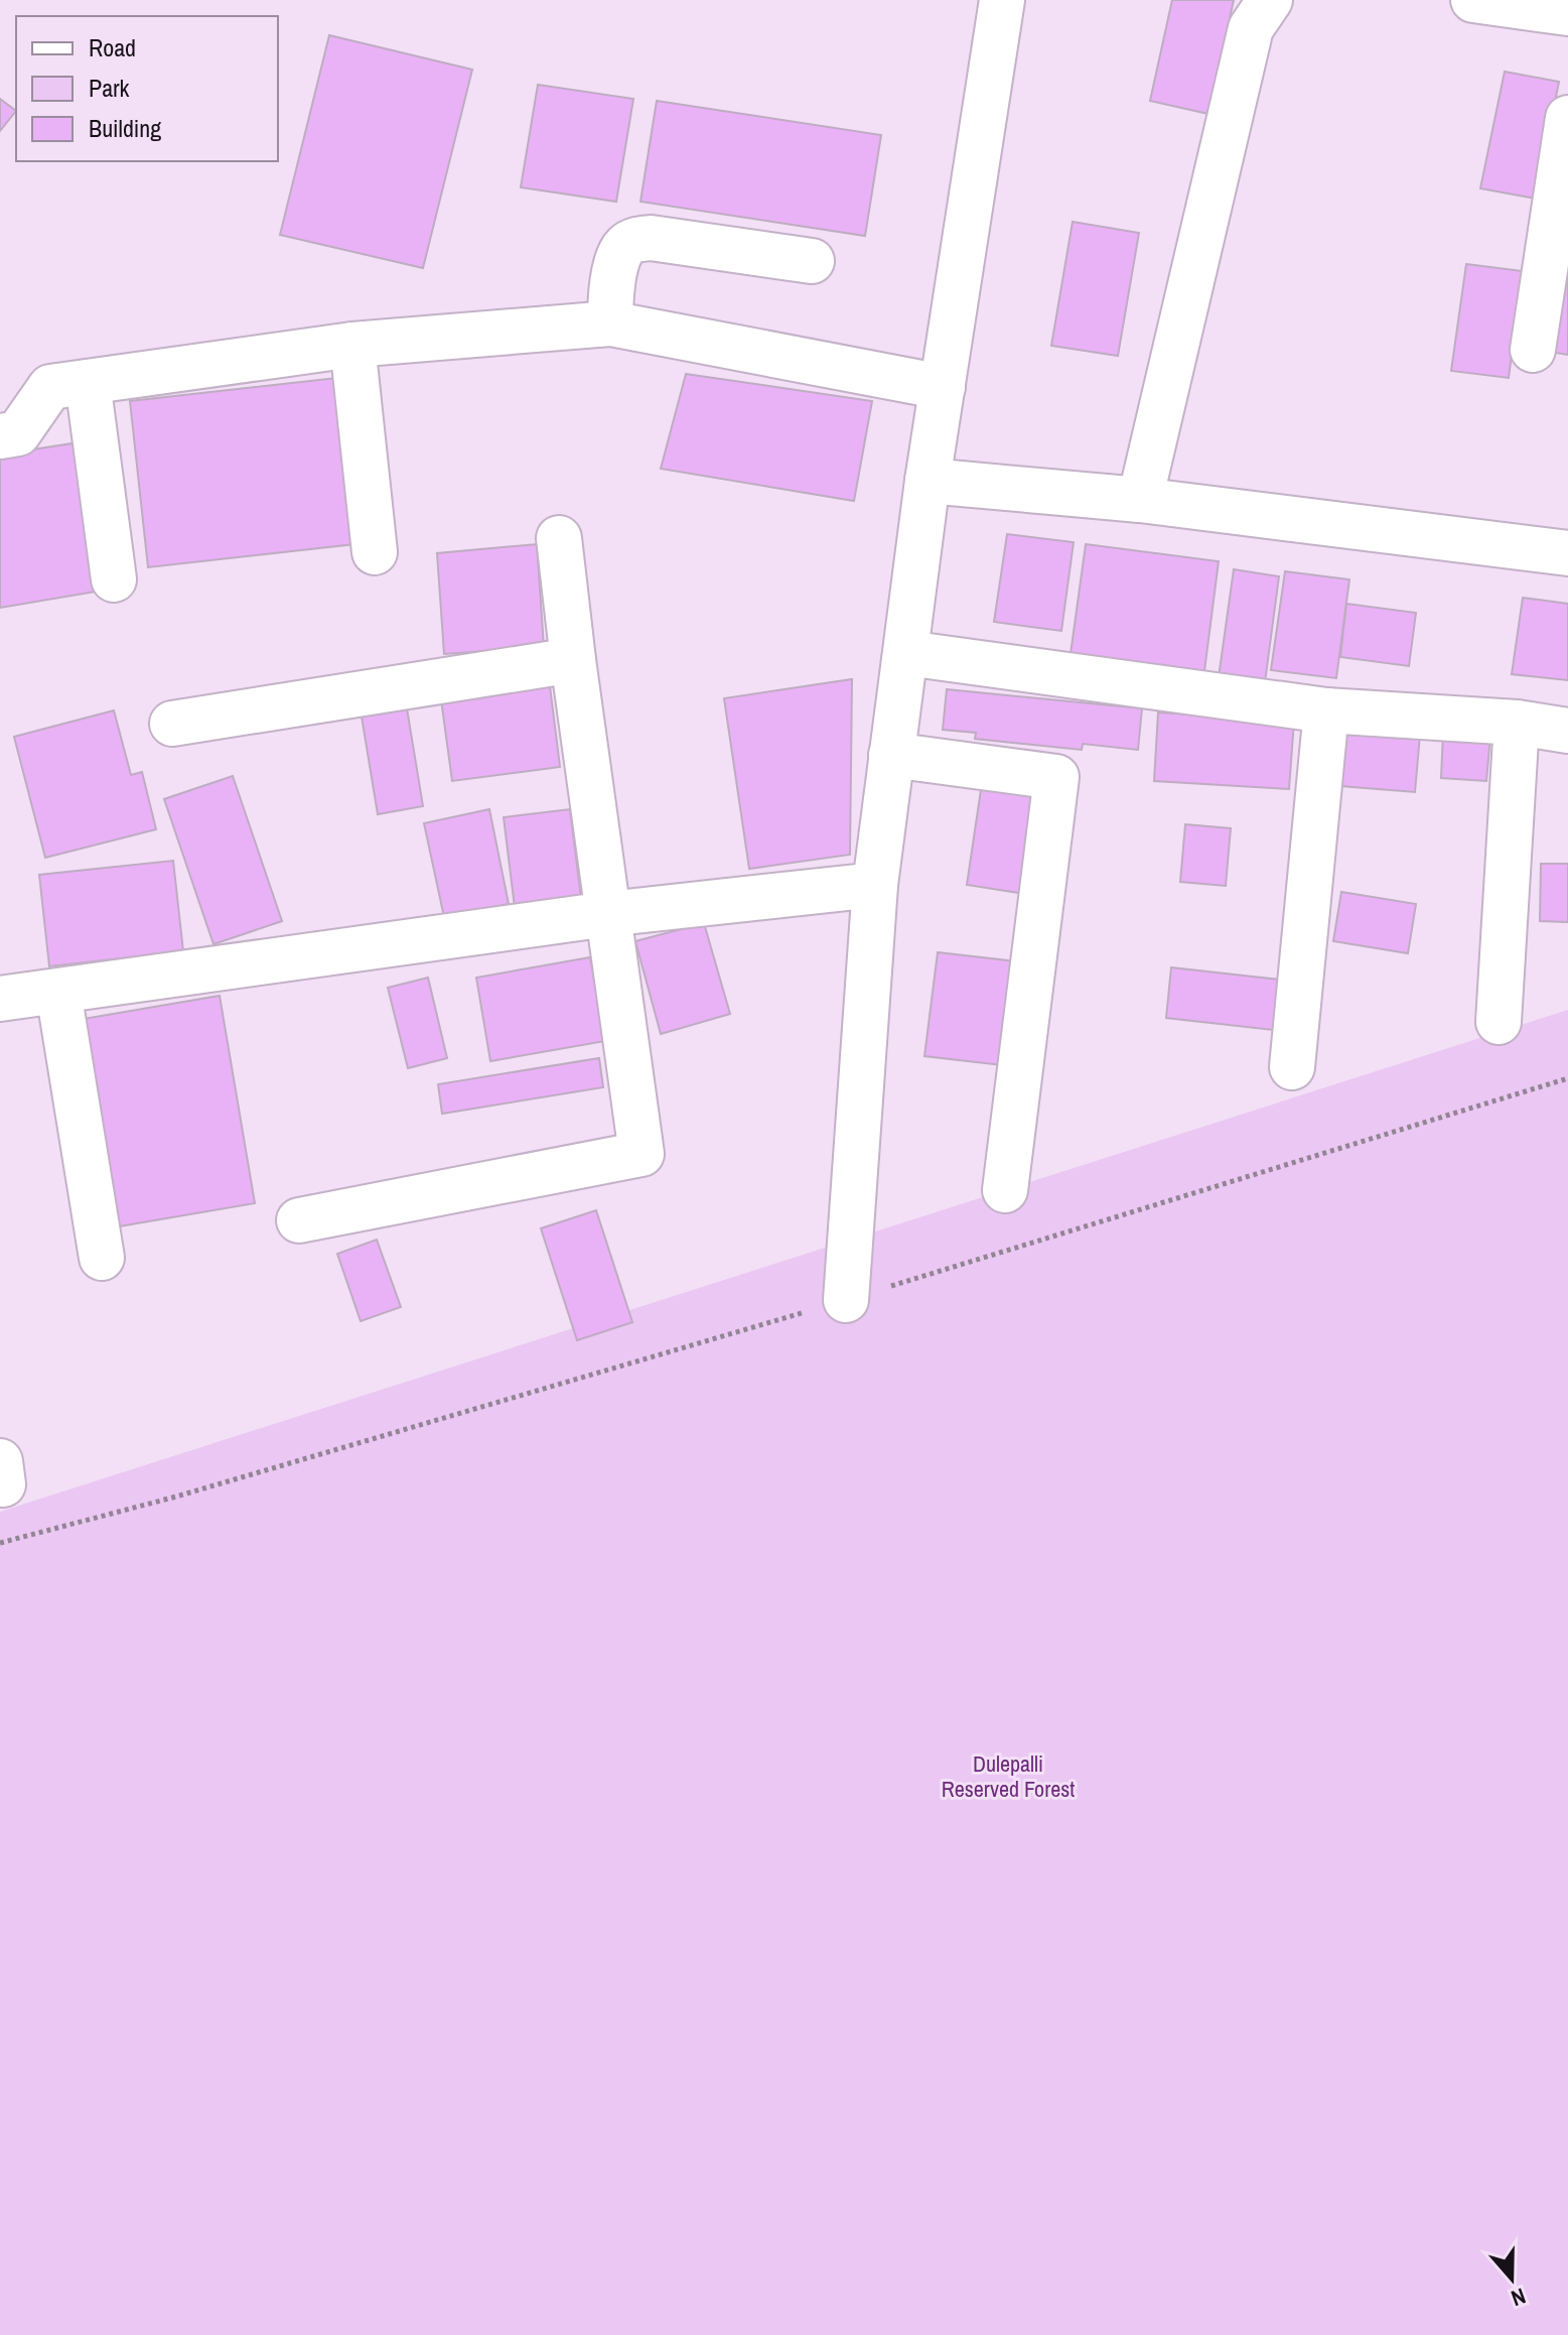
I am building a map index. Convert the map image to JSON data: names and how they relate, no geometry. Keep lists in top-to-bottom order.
{
  "parks": ["Dulepalli Reserved Forest"],
  "legend": ["Road", "Park", "Building"],
  "north": "bottom"
}
